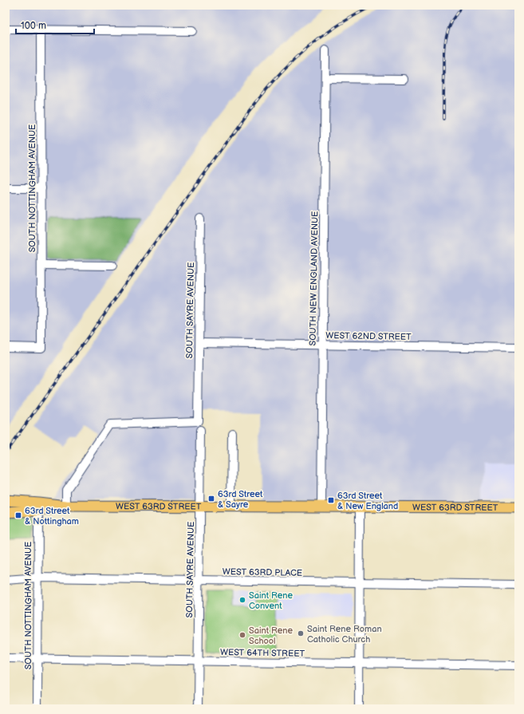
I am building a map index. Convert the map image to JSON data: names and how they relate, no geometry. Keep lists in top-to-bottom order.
{
  "streets": {
    "main road": ["WEST 63RD STREET"],
    "street": [
      "SOUTH NOTTINGHAM AVENUE",
      "SOUTH NEW ENGLAND AVENUE",
      "SOUTH SAYRE AVENUE",
      "WEST 62ND STREET",
      "WEST 63RD PLACE",
      "WEST 64TH STREET"
    ]
  },
  "crossings": [
    ["SOUTH NOTTINGHAM AVENUE", "WEST 63RD STREET"],
    ["SOUTH NOTTINGHAM AVENUE", "WEST 63RD PLACE"],
    ["SOUTH NOTTINGHAM AVENUE", "WEST 64TH STREET"],
    ["SOUTH NEW ENGLAND AVENUE", "WEST 62ND STREET"],
    ["SOUTH NEW ENGLAND AVENUE", "WEST 63RD STREET"],
    ["SOUTH SAYRE AVENUE", "WEST 62ND STREET"],
    ["SOUTH SAYRE AVENUE", "WEST 63RD STREET"],
    ["SOUTH SAYRE AVENUE", "WEST 63RD PLACE"],
    ["SOUTH SAYRE AVENUE", "WEST 64TH STREET"]
  ],
  "places": {
    "transit": ["63rd Street & Sayre", "63rd Street & New England", "63rd Street & Nottingham"],
    "other": ["Saint Rene Convent", "Saint Rene Roman Catholic Church", "Saint Rene School"]
  },
  "scale_bar": "100 m"
}
